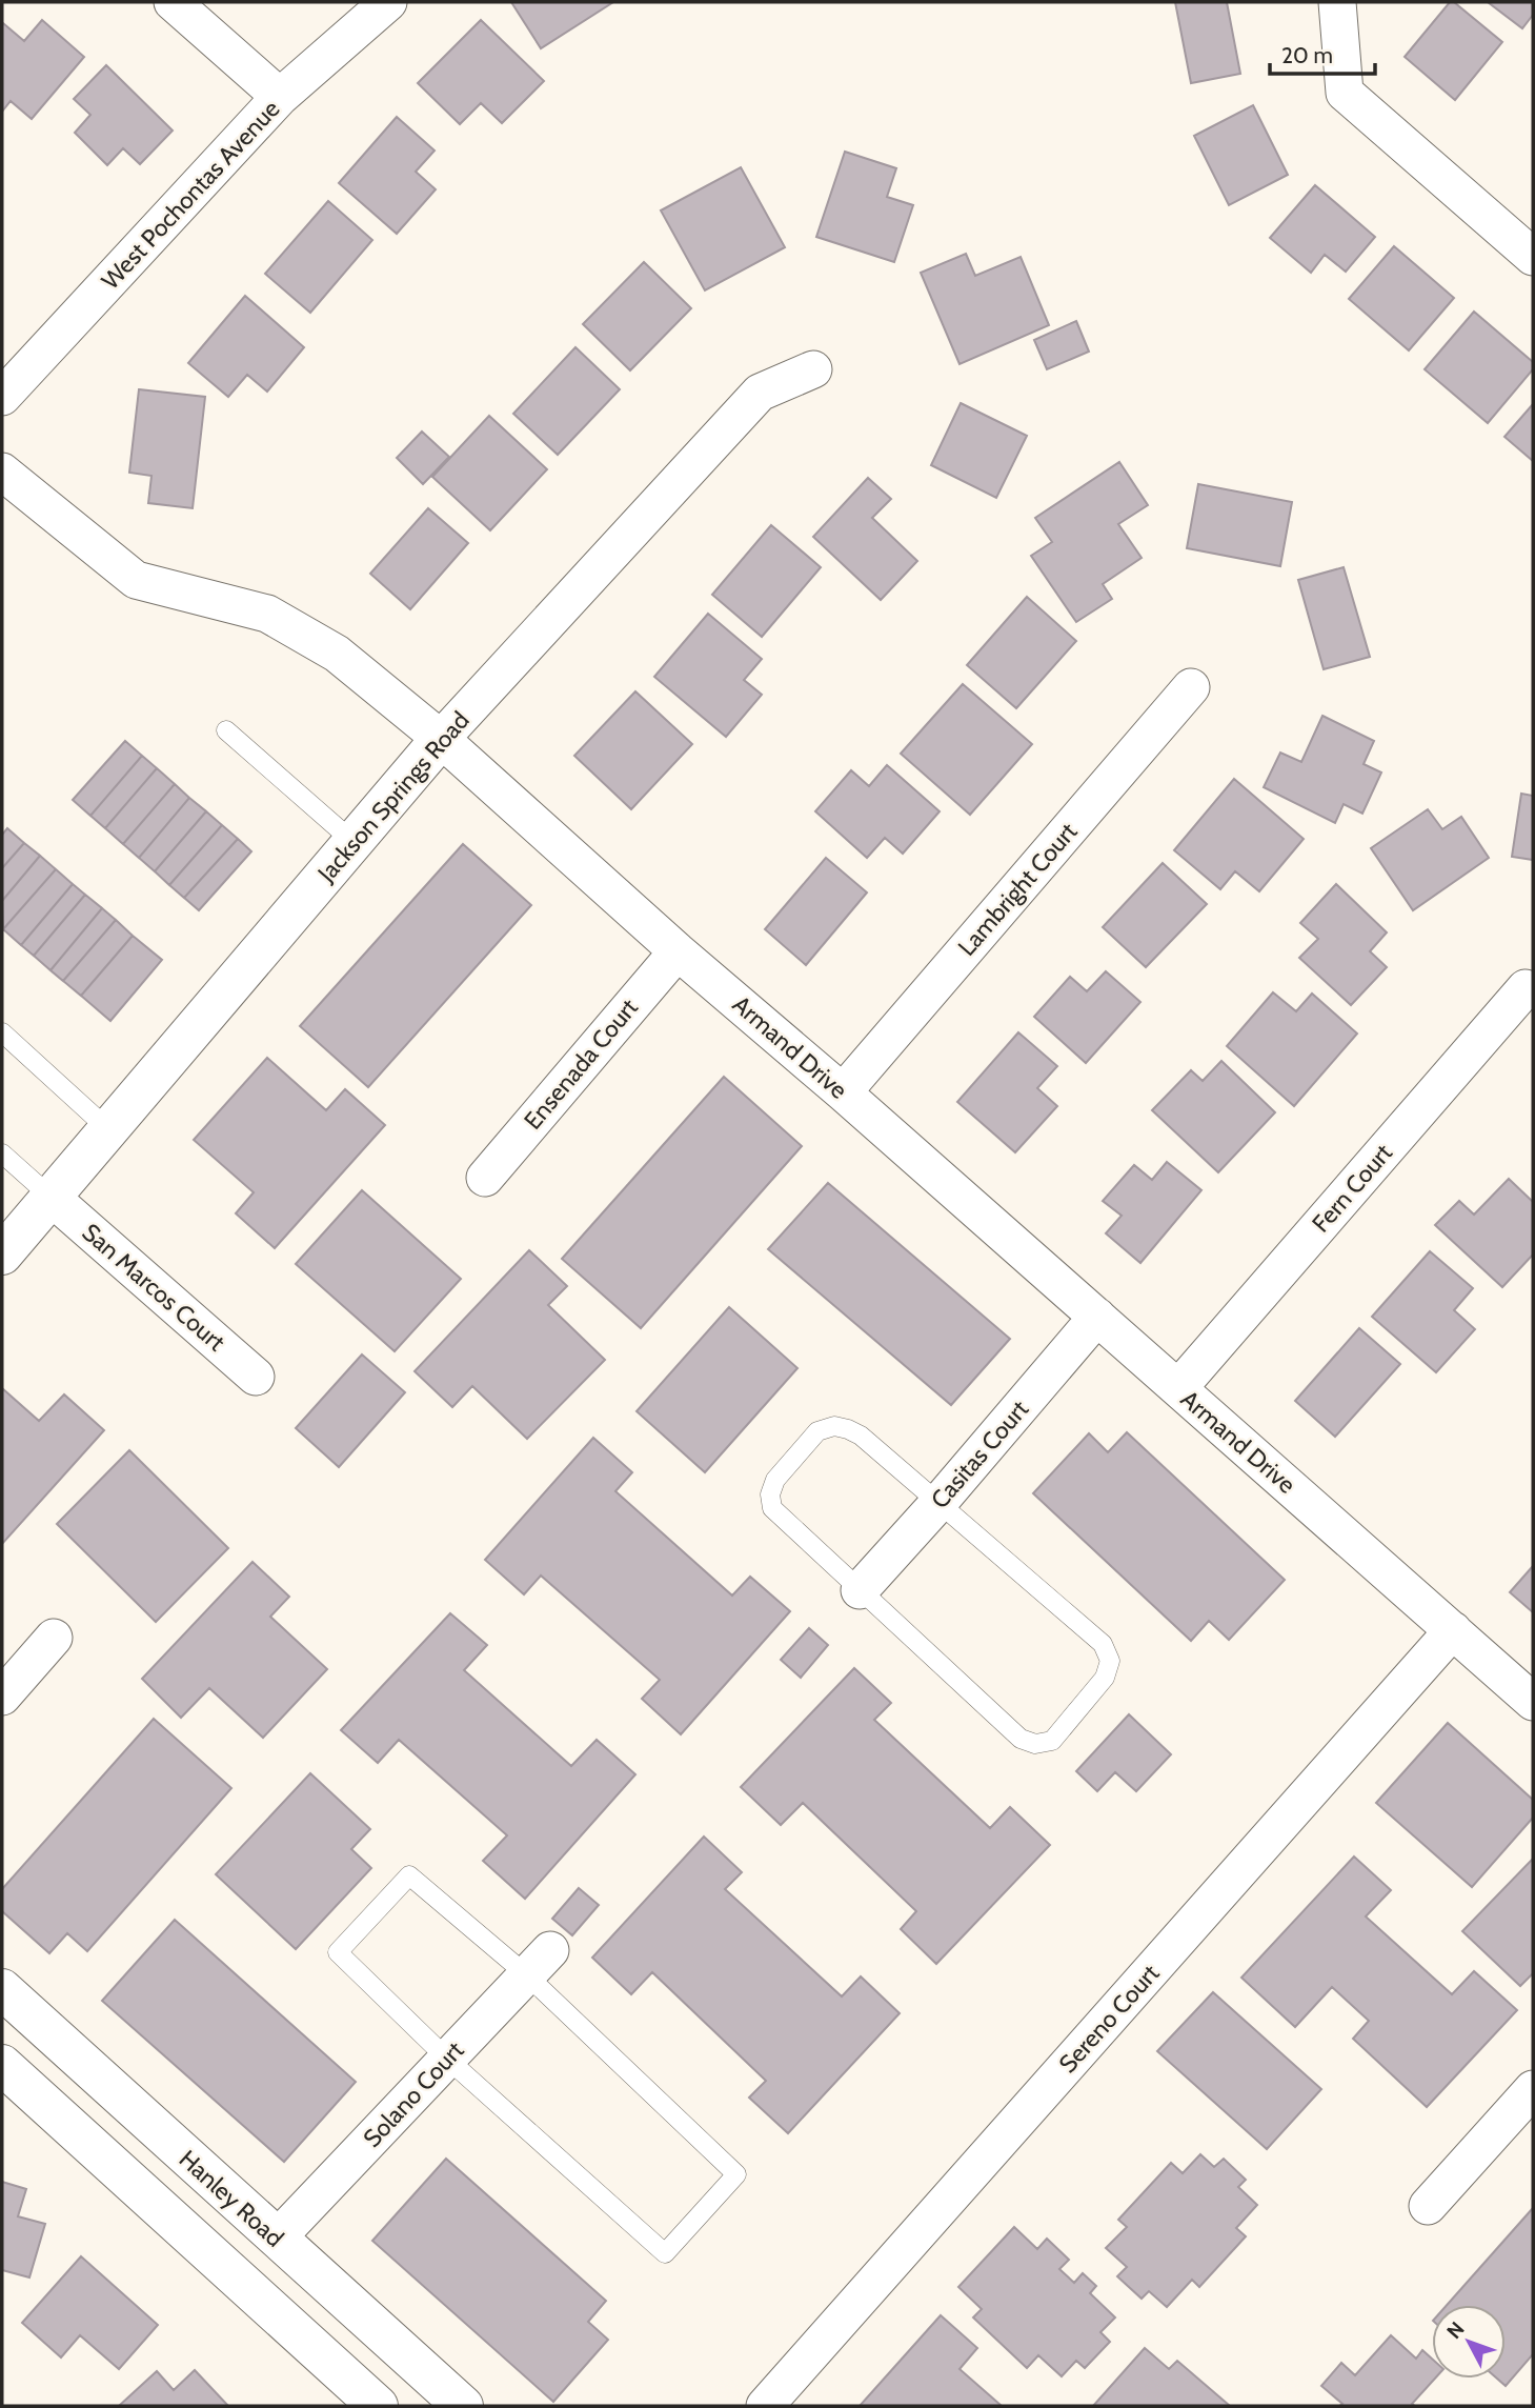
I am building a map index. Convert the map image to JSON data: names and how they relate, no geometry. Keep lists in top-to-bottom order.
{
  "streets": {
    "main road": ["Jackson Springs Road", "Hanley Road"],
    "street": [
      "West Pochontas Avenue",
      "Lambright Court",
      "Armand Drive",
      "Ensenada Court",
      "Fern Court",
      "San Marcos Court",
      "Casitas Court",
      "Sereno Court",
      "Solano Court"
    ]
  },
  "crossings": [
    ["Jackson Springs Road", "Armand Drive"],
    ["Jackson Springs Road", "San Marcos Court"],
    ["Lambright Court", "Armand Drive"],
    ["Armand Drive", "Ensenada Court"],
    ["Armand Drive", "Fern Court"],
    ["Armand Drive", "Casitas Court"],
    ["Armand Drive", "Sereno Court"],
    ["Solano Court", "Hanley Road"]
  ],
  "scale_bar": "20 m",
  "north": "top left"
}
